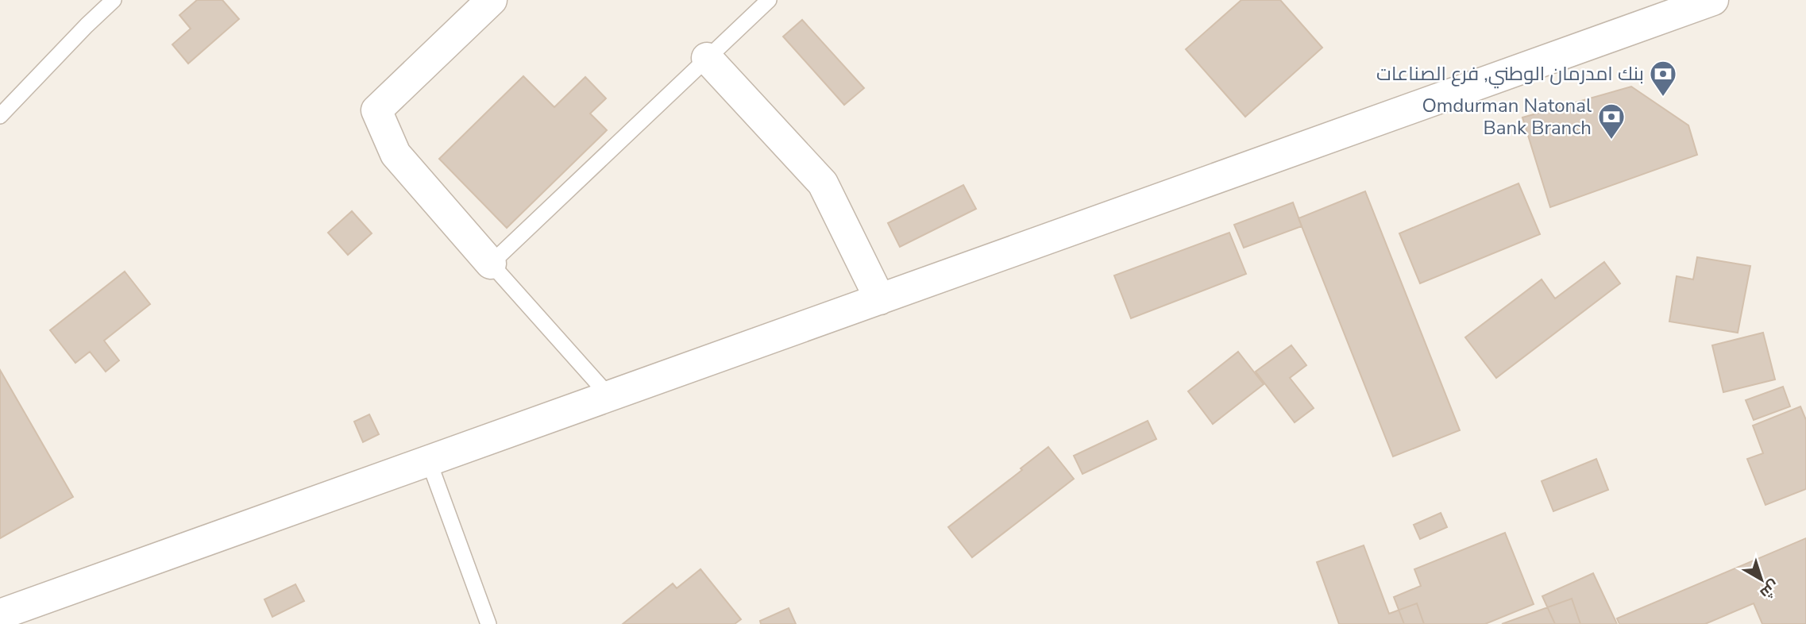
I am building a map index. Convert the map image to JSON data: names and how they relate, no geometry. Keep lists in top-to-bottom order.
{
  "places": {
    "bank": ["بنك امدرمان الوطني, فرع الصناعات", "Omdurman Natonal Bank Branch"]
  },
  "north": "bottom right"
}
